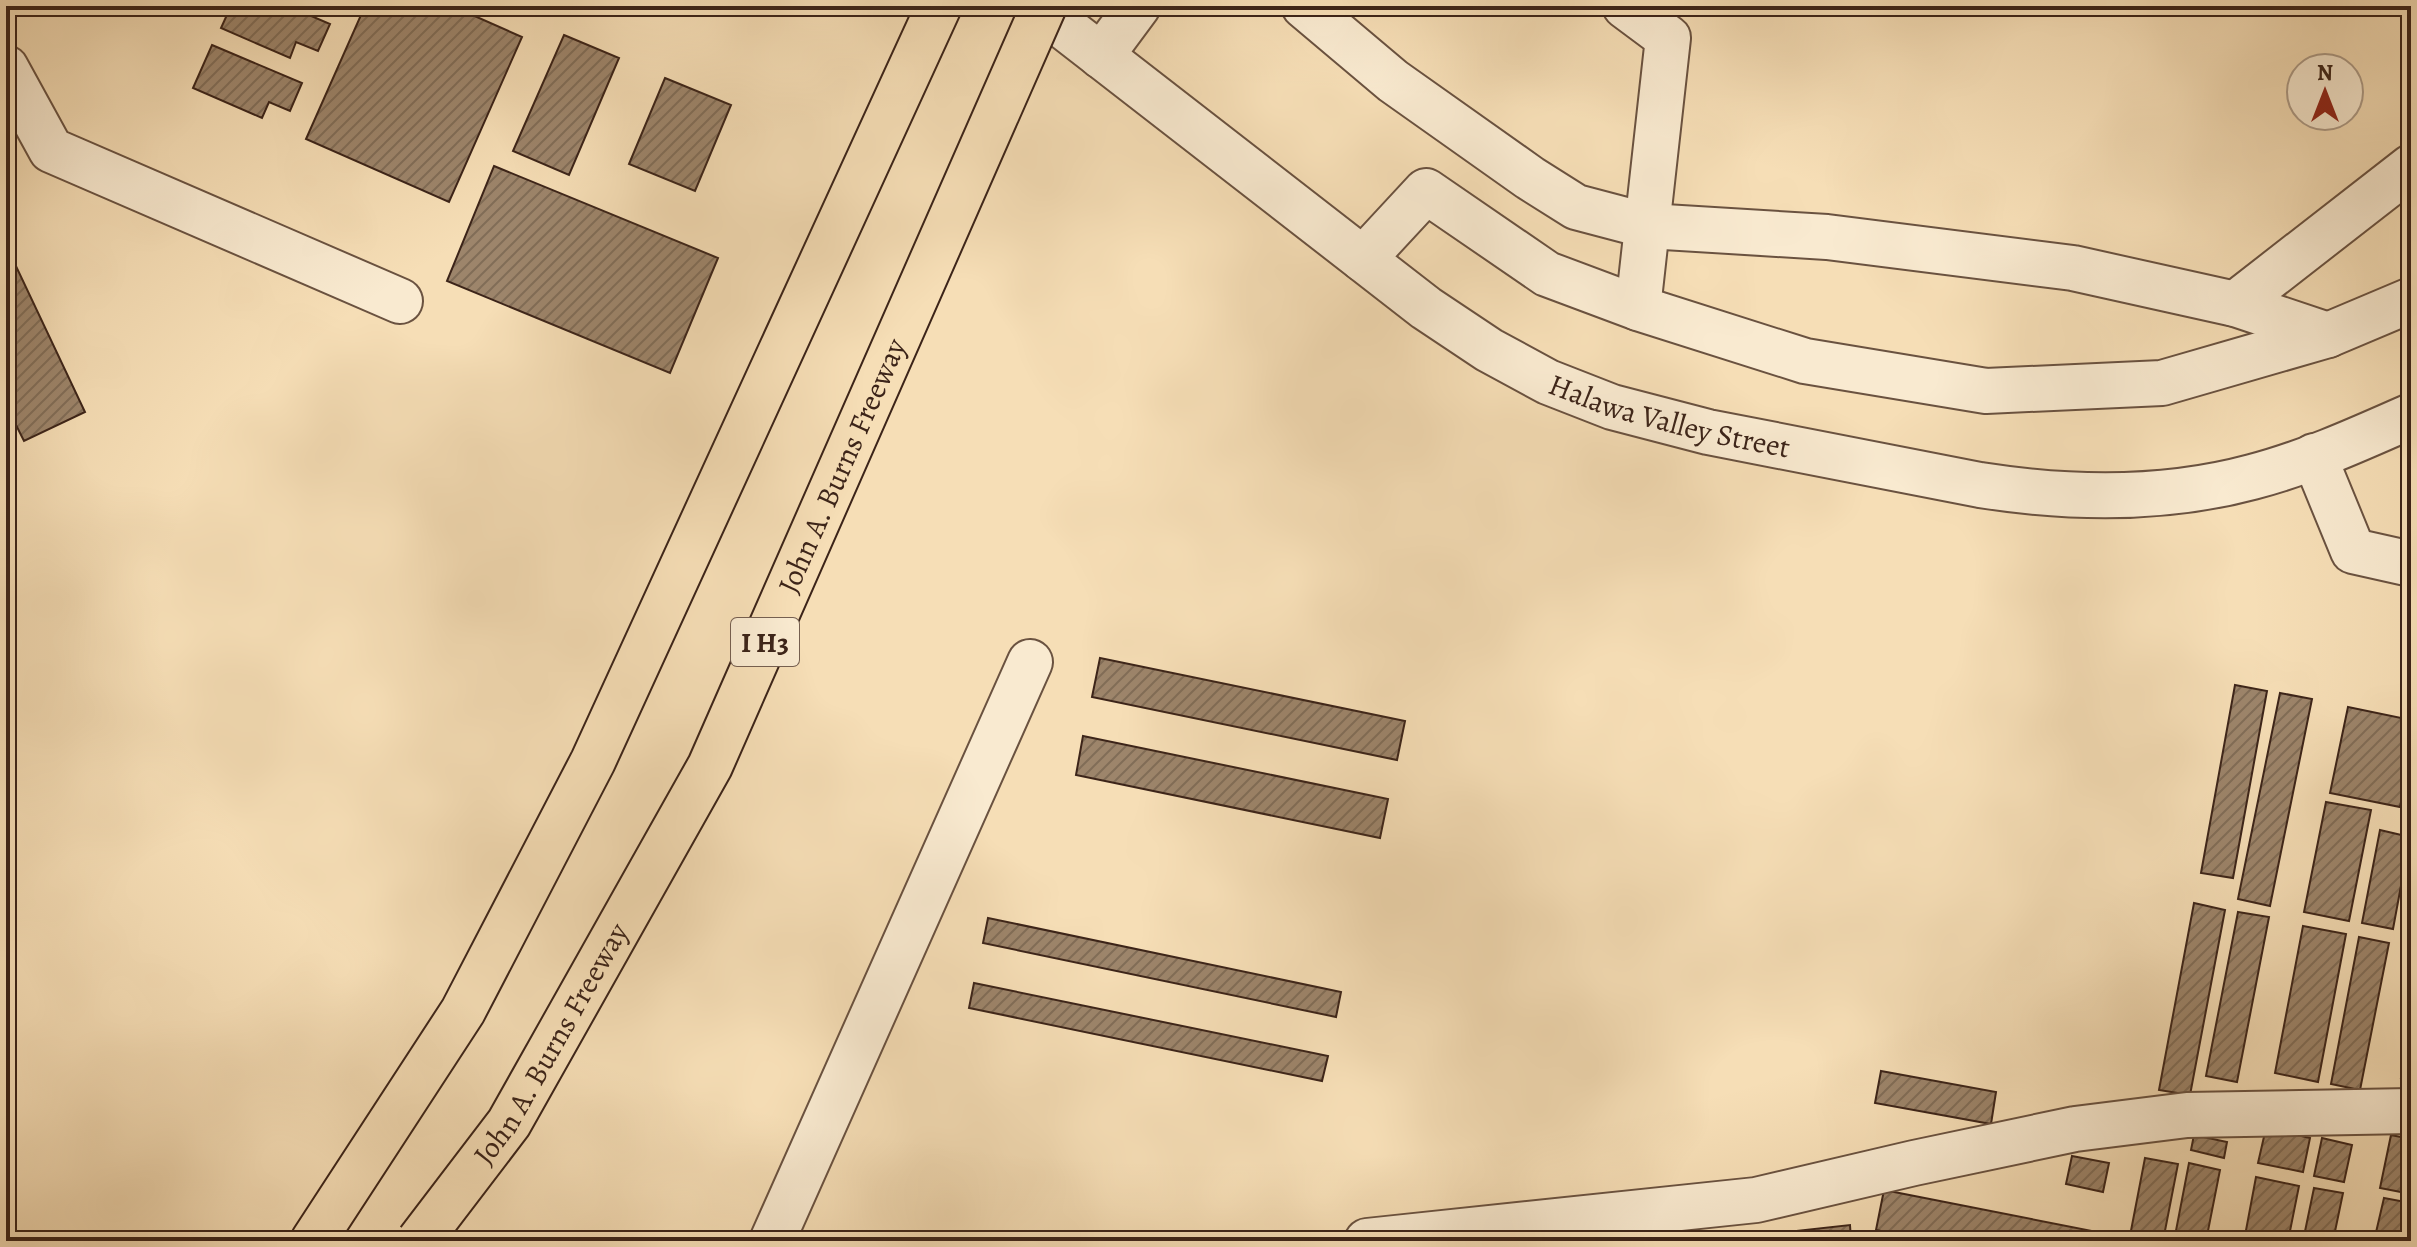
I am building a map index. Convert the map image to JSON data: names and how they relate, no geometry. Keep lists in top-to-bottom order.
{
  "streets": {
    "highway": ["John A. Burns Freeway", "I H3"],
    "street": ["Halawa Valley Street"]
  },
  "north": "top"
}
